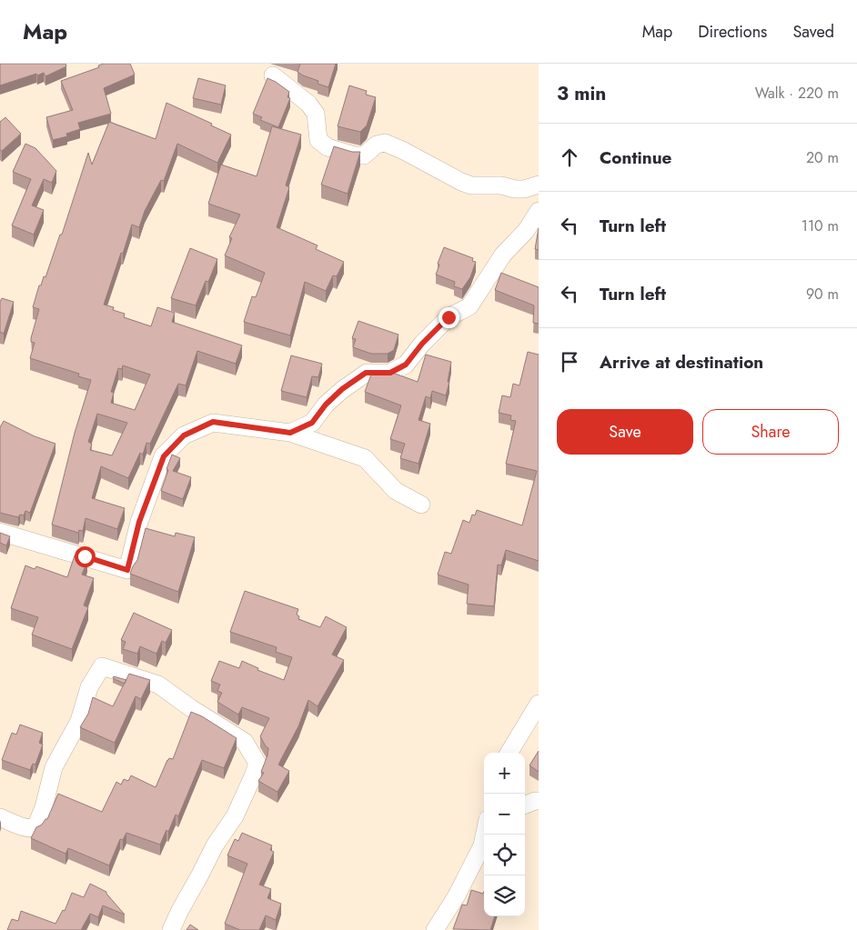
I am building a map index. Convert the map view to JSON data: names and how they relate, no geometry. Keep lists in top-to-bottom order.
{
  "page": {
    "header": "Map",
    "nav": ["Map", "Directions", "Saved"],
    "heading": ["3 min", "Walk · 220 m"],
    "list": [
      ["Continue", "20 m"],
      ["Turn left", "110 m"],
      ["Turn left", "90 m"],
      "Arrive at destination"
    ],
    "buttons": ["Save", "Share"],
    "map_buttons": ["+", "−"]
  }
}
